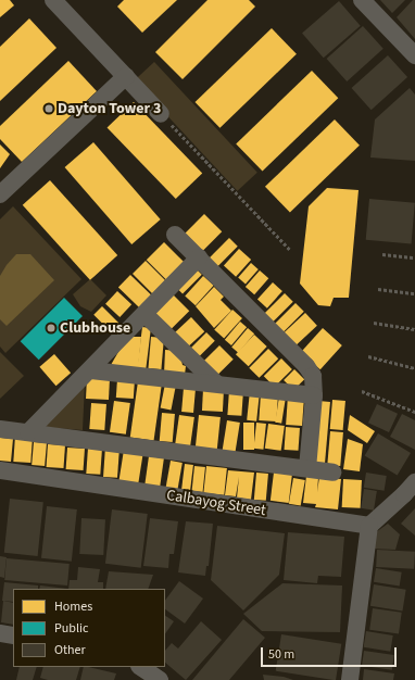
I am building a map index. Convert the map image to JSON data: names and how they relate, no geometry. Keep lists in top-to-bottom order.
{
  "streets": {
    "street": ["Calbayog Street"]
  },
  "places": ["Dayton Tower 3", "Clubhouse"],
  "legend": ["Homes", "Public", "Other"],
  "scale_bar": "50 m"
}
